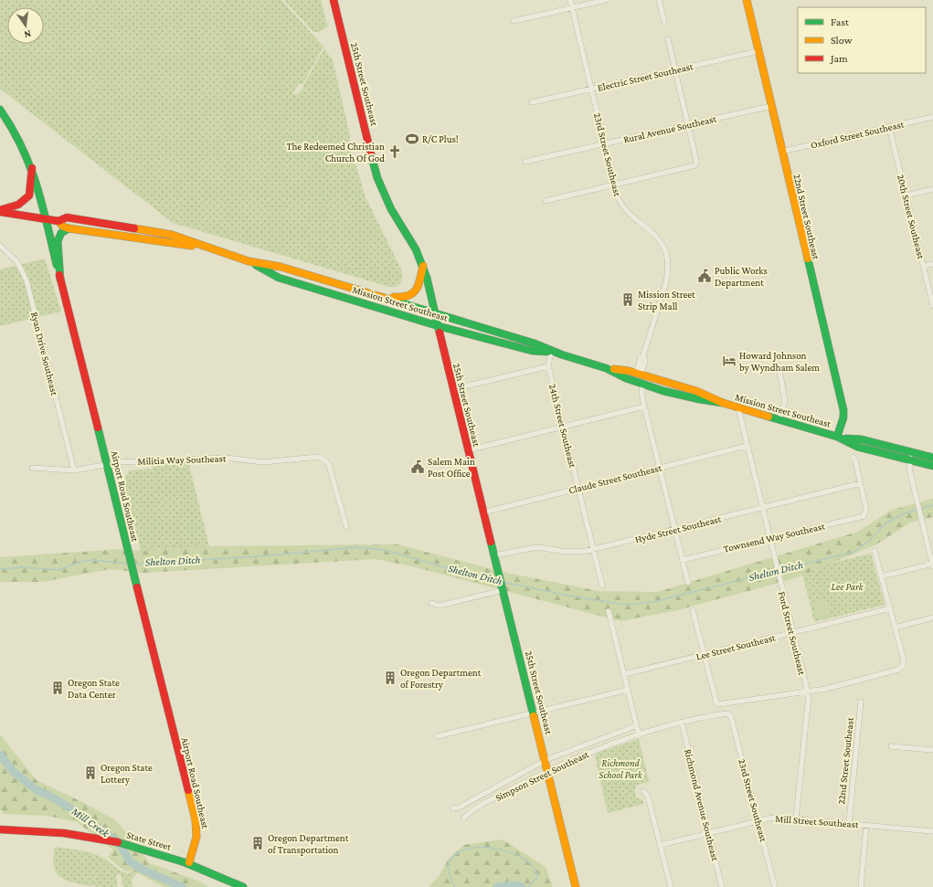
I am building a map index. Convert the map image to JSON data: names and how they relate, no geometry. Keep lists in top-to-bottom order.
{
  "streets": {
    "main road": [
      "25th Street Southeast",
      "22nd Street Southeast",
      "Mission Street Southeast",
      "Airport Road Southeast",
      "State Street"
    ],
    "street": [
      "Electric Street Southeast",
      "Rural Avenue Southeast",
      "Oxford Street Southeast",
      "23rd Street Southeast",
      "20th Street Southeast",
      "Ryan Drive Southeast",
      "24th Street Southeast",
      "Militia Way Southeast",
      "Claude Street Southeast",
      "Hyde Street Southeast",
      "Townsend Way Southeast",
      "Ford Street Southeast",
      "Lee Street Southeast",
      "Simpson Street Southeast",
      "Richmond Avenue Southeast",
      "Mill Street Southeast"
    ]
  },
  "crossings": [
    ["Electric Street Southeast", "23rd Street Southeast"],
    ["Electric Street Southeast", "22nd Street Southeast"],
    ["25th Street Southeast", "Mission Street Southeast"],
    ["25th Street Southeast", "Claude Street Southeast"],
    ["25th Street Southeast", "Hyde Street Southeast"],
    ["25th Street Southeast", "Simpson Street Southeast"],
    ["Rural Avenue Southeast", "23rd Street Southeast"],
    ["Rural Avenue Southeast", "22nd Street Southeast"],
    ["Oxford Street Southeast", "22nd Street Southeast"],
    ["Oxford Street Southeast", "20th Street Southeast"],
    ["23rd Street Southeast", "Mission Street Southeast"],
    ["23rd Street Southeast", "Simpson Street Southeast"],
    ["23rd Street Southeast", "Mill Street Southeast"],
    ["22nd Street Southeast", "Mission Street Southeast"],
    ["22nd Street Southeast", "Mill Street Southeast"],
    ["Mission Street Southeast", "24th Street Southeast"],
    ["Mission Street Southeast", "Airport Road Southeast"],
    ["Mission Street Southeast", "Ford Street Southeast"],
    ["Ryan Drive Southeast", "Militia Way Southeast"],
    ["24th Street Southeast", "Claude Street Southeast"],
    ["24th Street Southeast", "Hyde Street Southeast"],
    ["Militia Way Southeast", "Airport Road Southeast"],
    ["Claude Street Southeast", "Ford Street Southeast"],
    ["Airport Road Southeast", "State Street"],
    ["Hyde Street Southeast", "Townsend Way Southeast"],
    ["Hyde Street Southeast", "Ford Street Southeast"],
    ["Townsend Way Southeast", "Ford Street Southeast"],
    ["Ford Street Southeast", "Lee Street Southeast"],
    ["Ford Street Southeast", "Mill Street Southeast"],
    ["Simpson Street Southeast", "Richmond Avenue Southeast"],
    ["Richmond Avenue Southeast", "Mill Street Southeast"]
  ],
  "water": ["Shelton Ditch", "Mill Creek"],
  "parks": ["Lee Park", "Richmond School Park"],
  "places": {
    "sports": ["R/C Plus!"],
    "church": ["The Redeemed Christian Church Of God"],
    "public building": ["Public Works Department", "Salem Main Post Office"],
    "building": [
      "Mission Street Strip Mall",
      "Oregon Department of Forestry",
      "Oregon State Data Center",
      "Oregon State Lottery",
      "Oregon Department of Transportation"
    ],
    "hotel": ["Howard Johnson by Wyndham Salem"]
  },
  "legend": ["Fast", "Slow", "Jam"],
  "north": "bottom"
}
